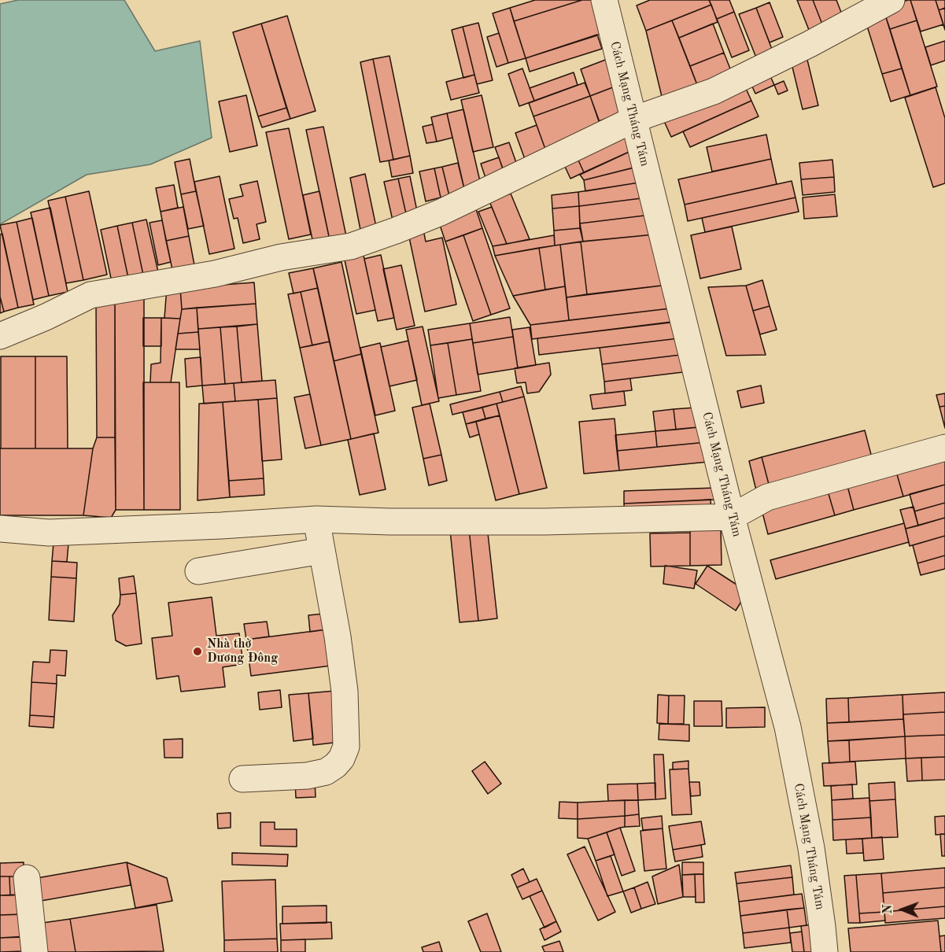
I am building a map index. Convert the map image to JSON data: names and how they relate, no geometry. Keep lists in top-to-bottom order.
{
  "streets": {
    "street": ["Cách Mạng Tháng Tám"]
  },
  "places": ["Nhà thờ Dương Đông"],
  "north": "left"
}
